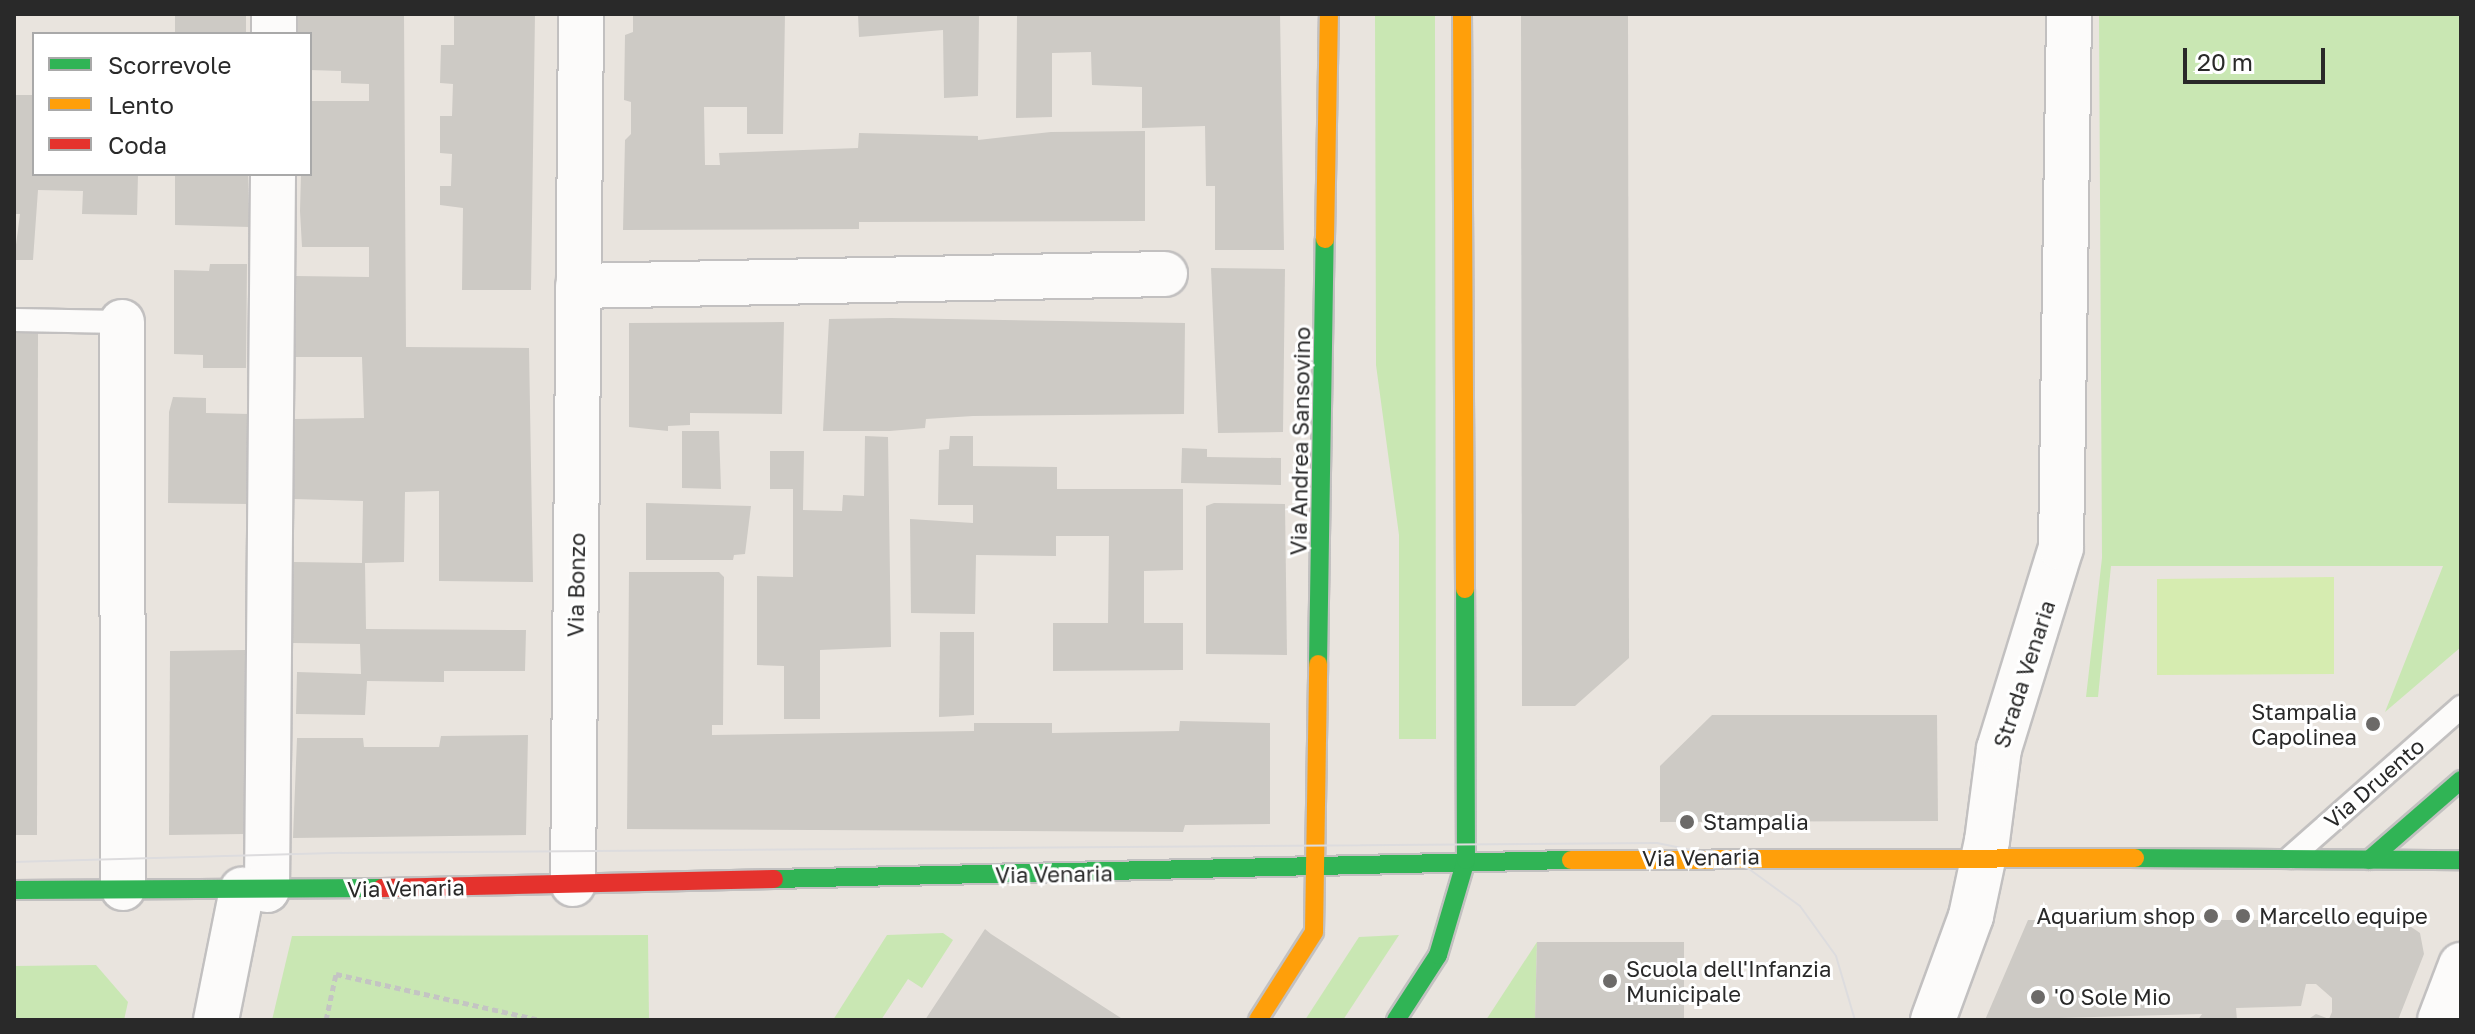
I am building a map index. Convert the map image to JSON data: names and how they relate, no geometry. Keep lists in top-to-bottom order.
{
  "streets": {
    "street": [
      "Via Andrea Sansovino",
      "Via Bonzo",
      "Strada Venaria",
      "Via Venaria"
    ],
    "lane": ["Via Druento"]
  },
  "crossings": [
    ["Via Andrea Sansovino", "Via Venaria"],
    ["Via Bonzo", "Via Venaria"],
    ["Strada Venaria", "Via Venaria"]
  ],
  "places": [
    "Stampalia Capolinea",
    "Stampalia",
    "Aquarium shop",
    "Marcello equipe",
    "Scuola dell'Infanzia Municipale",
    "'O Sole Mio"
  ],
  "legend": ["Scorrevole", "Lento", "Coda"],
  "scale_bar": "20 m"
}
